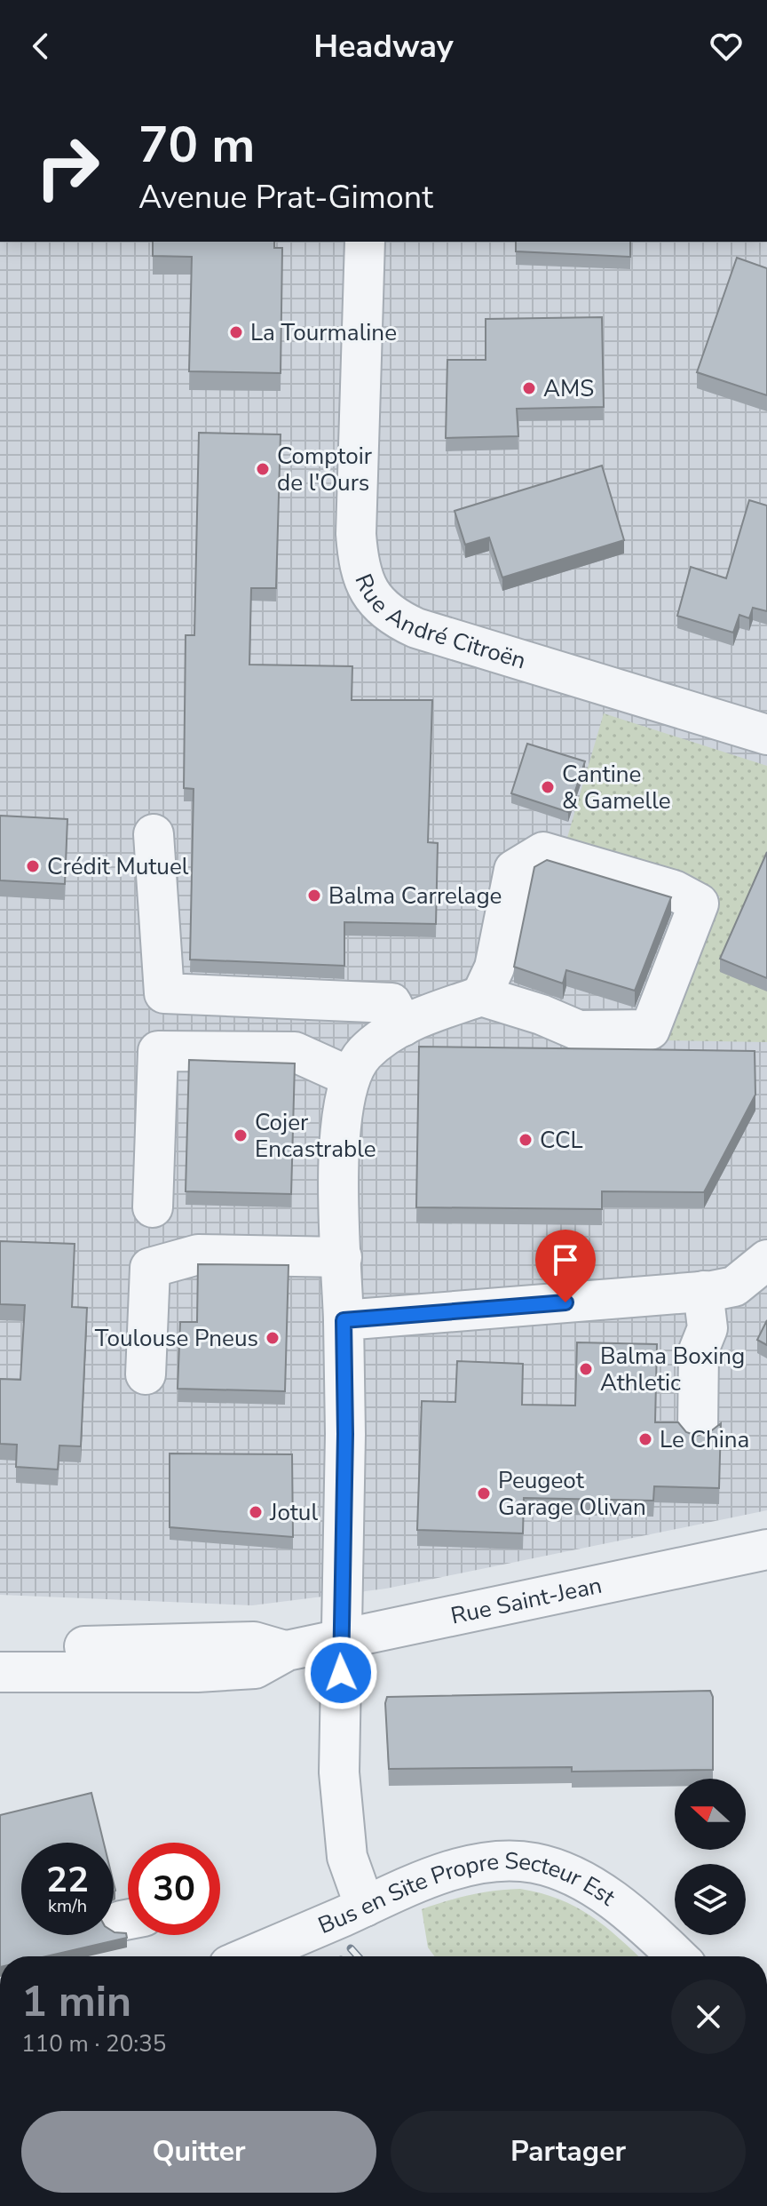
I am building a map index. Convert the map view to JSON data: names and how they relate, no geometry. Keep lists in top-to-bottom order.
{
  "streets": {
    "street": ["Rue André Citroën", "Rue Saint-Jean", "Bus en Site Propre Secteur Est"]
  },
  "places": [
    "La Tourmaline",
    "AMS",
    "Comptoir de l'Ours",
    "Cantine & Gamelle",
    "Crédit Mutuel",
    "Balma Carrelage",
    "Cojer Encastrable",
    "CCL",
    "Toulouse Pneus",
    "Balma Boxing Athletic",
    "Le China",
    "Peugeot Garage Olivan",
    "Jotul"
  ],
  "north": "left",
  "page": {
    "header": "Headway",
    "turn": ["70 m", "Avenue Prat-Gimont"],
    "speed": "22 km/h",
    "limit": "30",
    "heading": ["1 min", "110 m · 20:35"],
    "buttons": ["Quitter", "Partager"]
  }
}
